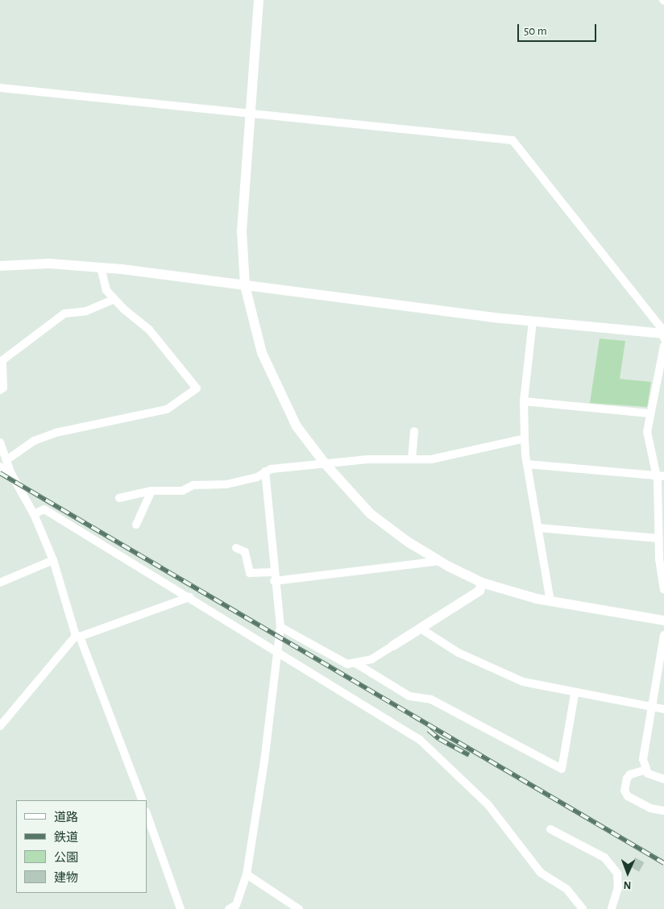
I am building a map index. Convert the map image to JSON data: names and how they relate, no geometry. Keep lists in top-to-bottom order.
{
  "legend": [
    "道路",
    "鉄道",
    "公園",
    "建物"
  ],
  "scale_bar": "50 m",
  "north": "bottom"
}
